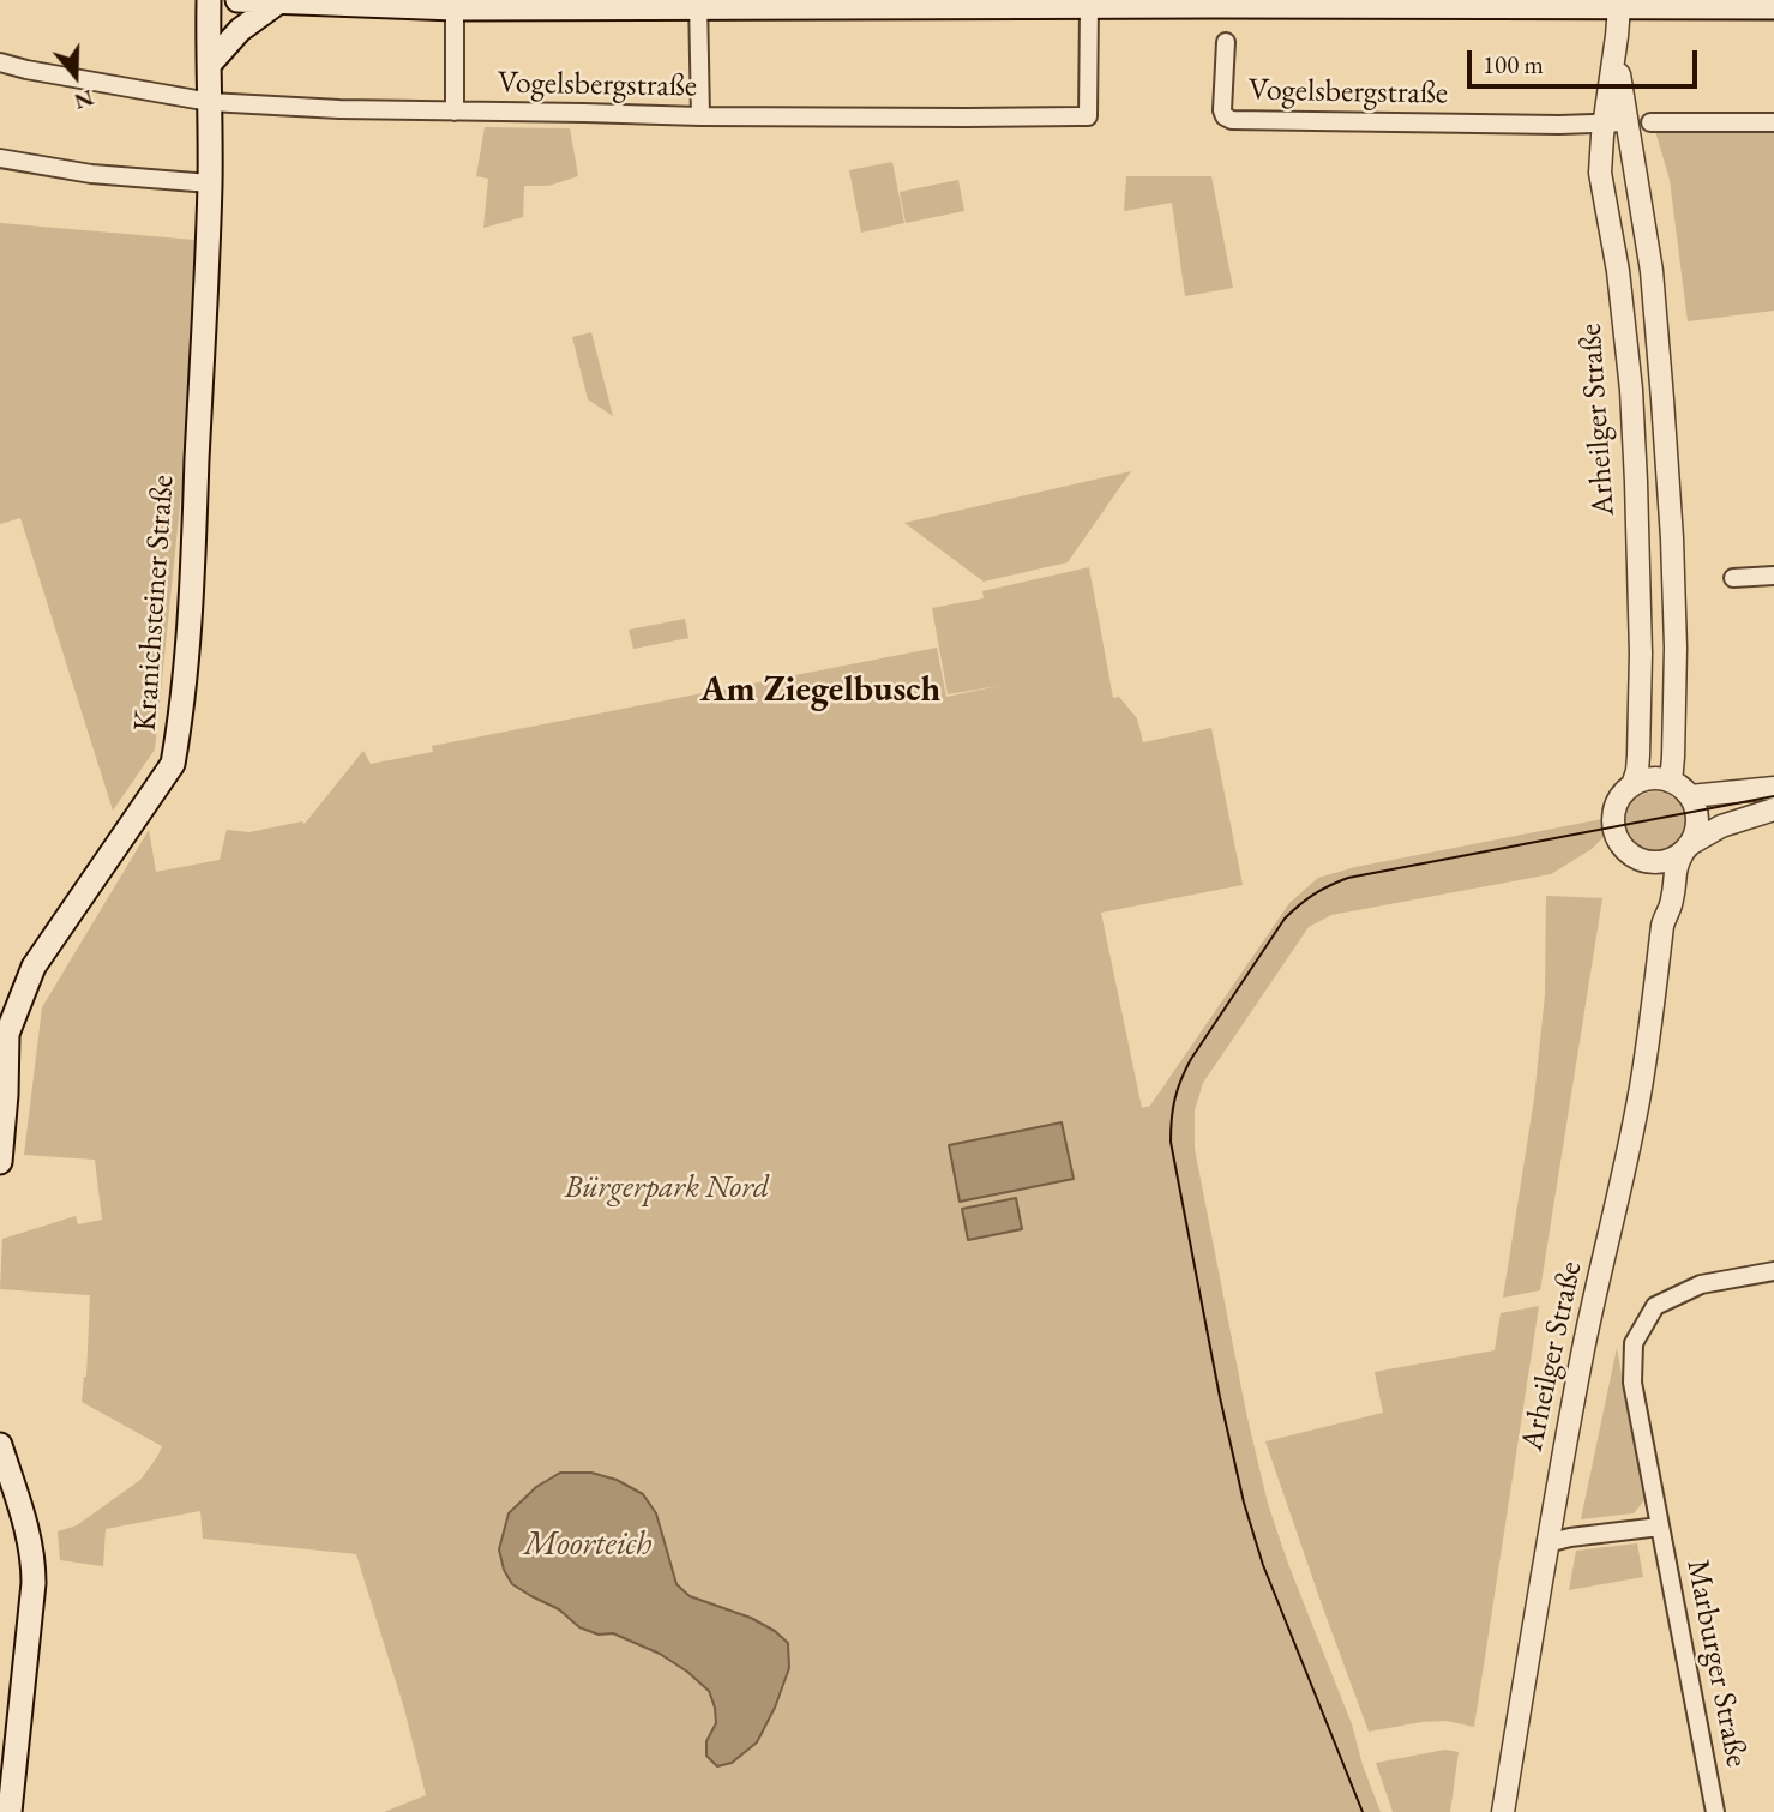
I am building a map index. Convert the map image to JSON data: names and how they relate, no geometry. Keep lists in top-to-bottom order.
{
  "streets": {
    "main road": ["Kranichsteiner Straße"],
    "street": ["Vogelsbergstraße", "Arheilger Straße", "Marburger Straße"]
  },
  "crossings": [
    ["Vogelsbergstraße", "Arheilger Straße"],
    ["Vogelsbergstraße", "Kranichsteiner Straße"],
    ["Arheilger Straße", "Marburger Straße"]
  ],
  "districts": ["Am Ziegelbusch"],
  "water": ["Moorteich"],
  "parks": ["Bürgerpark Nord"],
  "scale_bar": "100 m",
  "north": "bottom"
}
